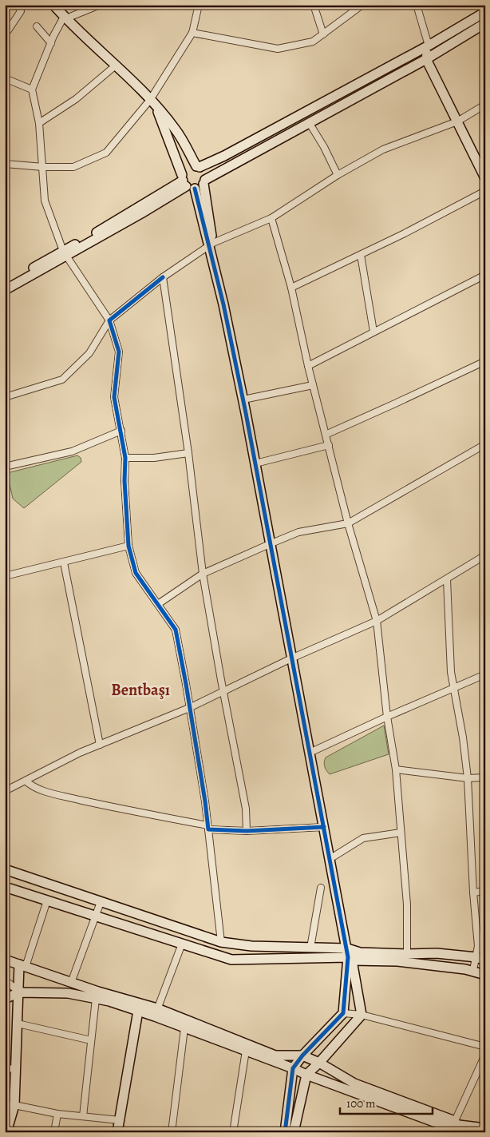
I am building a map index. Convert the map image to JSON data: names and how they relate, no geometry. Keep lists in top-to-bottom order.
{
  "districts": ["Bentbaşı"],
  "scale_bar": "100 m"
}
